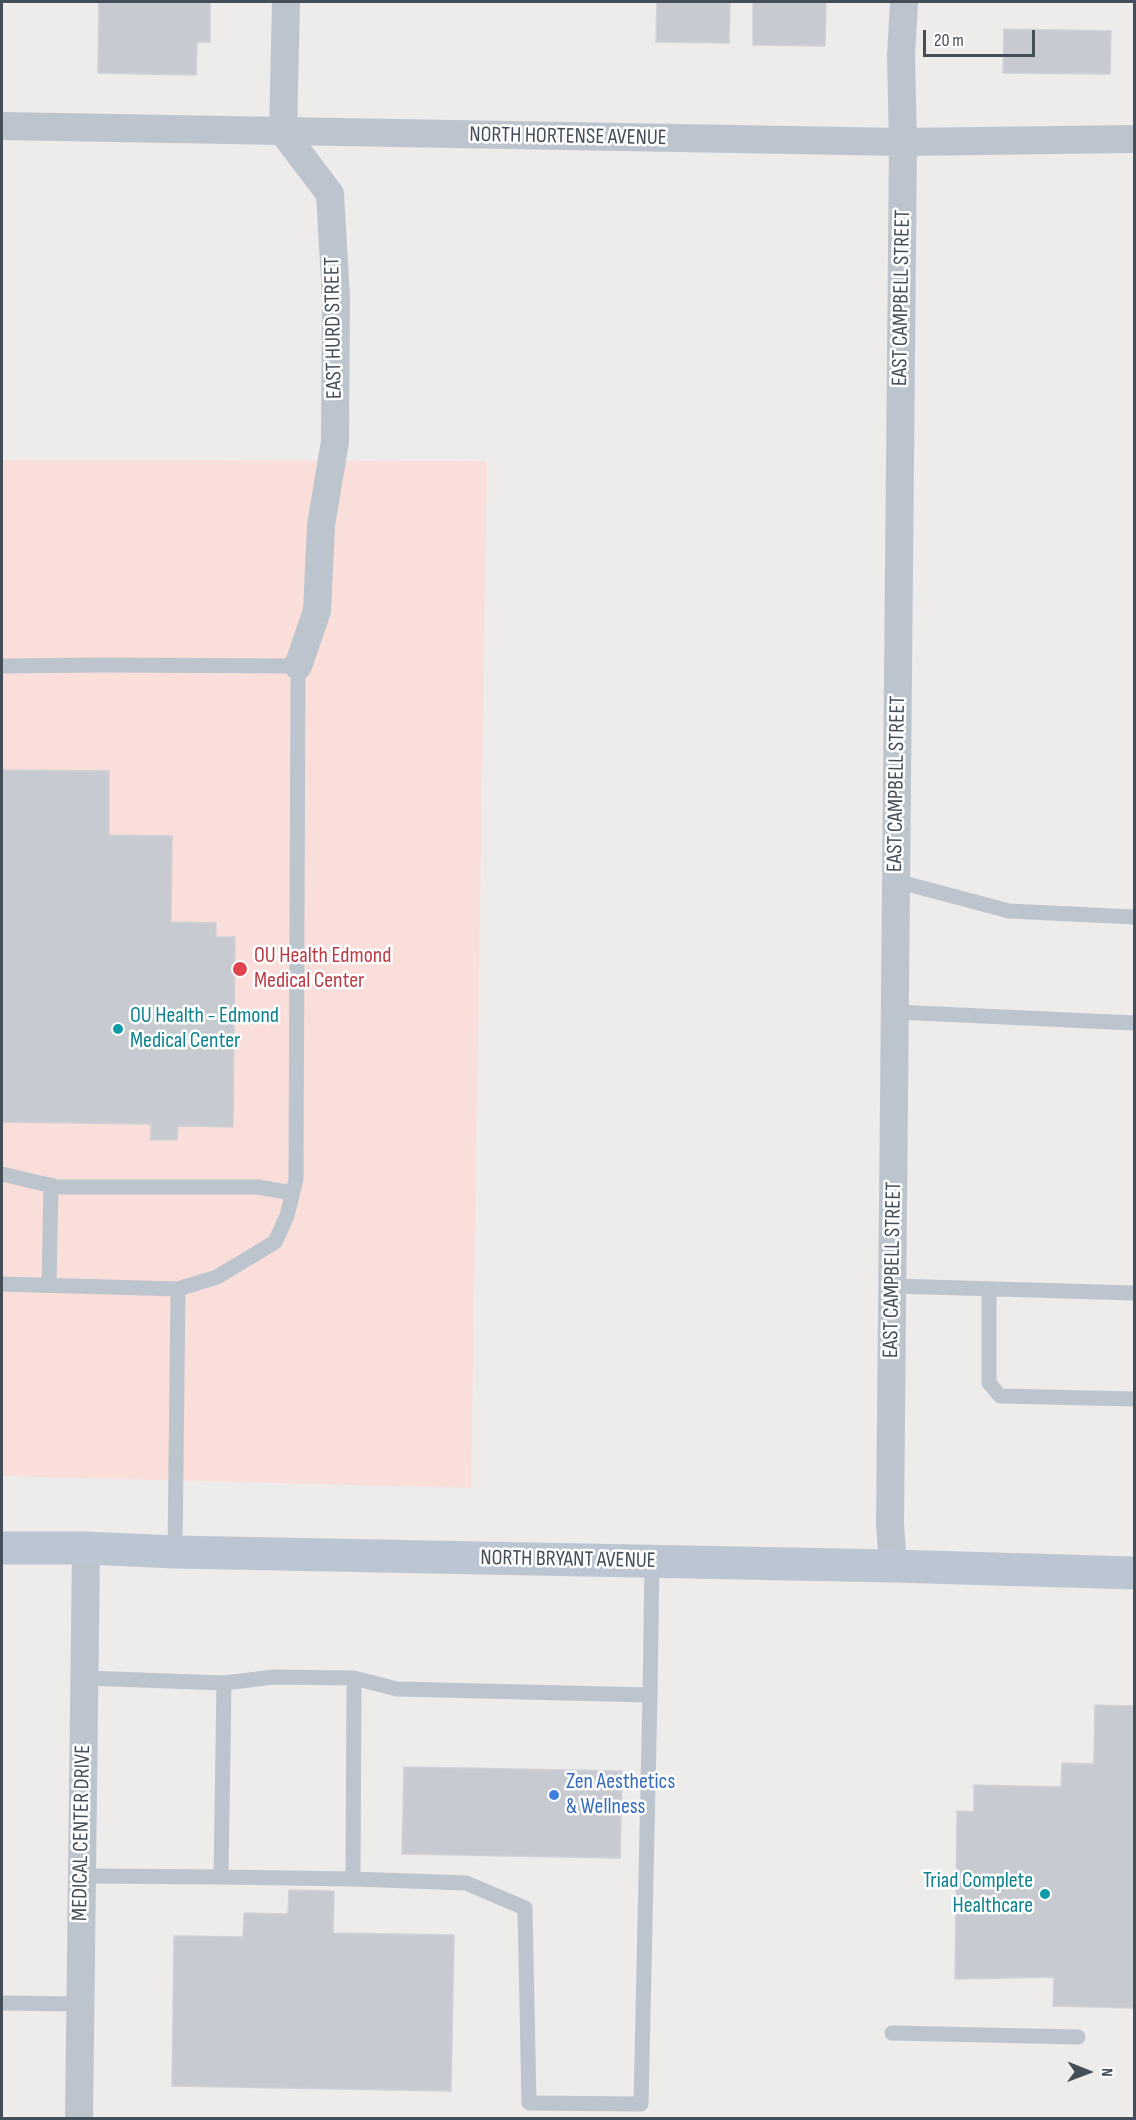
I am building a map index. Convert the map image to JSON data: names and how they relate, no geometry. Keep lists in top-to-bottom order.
{
  "streets": {
    "main road": ["NORTH BRYANT AVENUE"],
    "street": [
      "NORTH HORTENSE AVENUE",
      "EAST CAMPBELL STREET",
      "EAST HURD STREET",
      "MEDICAL CENTER DRIVE"
    ]
  },
  "crossings": [
    ["NORTH HORTENSE AVENUE", "EAST CAMPBELL STREET"],
    ["NORTH HORTENSE AVENUE", "EAST HURD STREET"],
    ["EAST CAMPBELL STREET", "NORTH BRYANT AVENUE"],
    ["NORTH BRYANT AVENUE", "MEDICAL CENTER DRIVE"]
  ],
  "places": [
    "OU Health Edmond Medical Center",
    "OU Health - Edmond Medical Center",
    "Zen Aesthetics & Wellness",
    "Triad Complete Healthcare"
  ],
  "scale_bar": "20 m",
  "north": "right"
}
